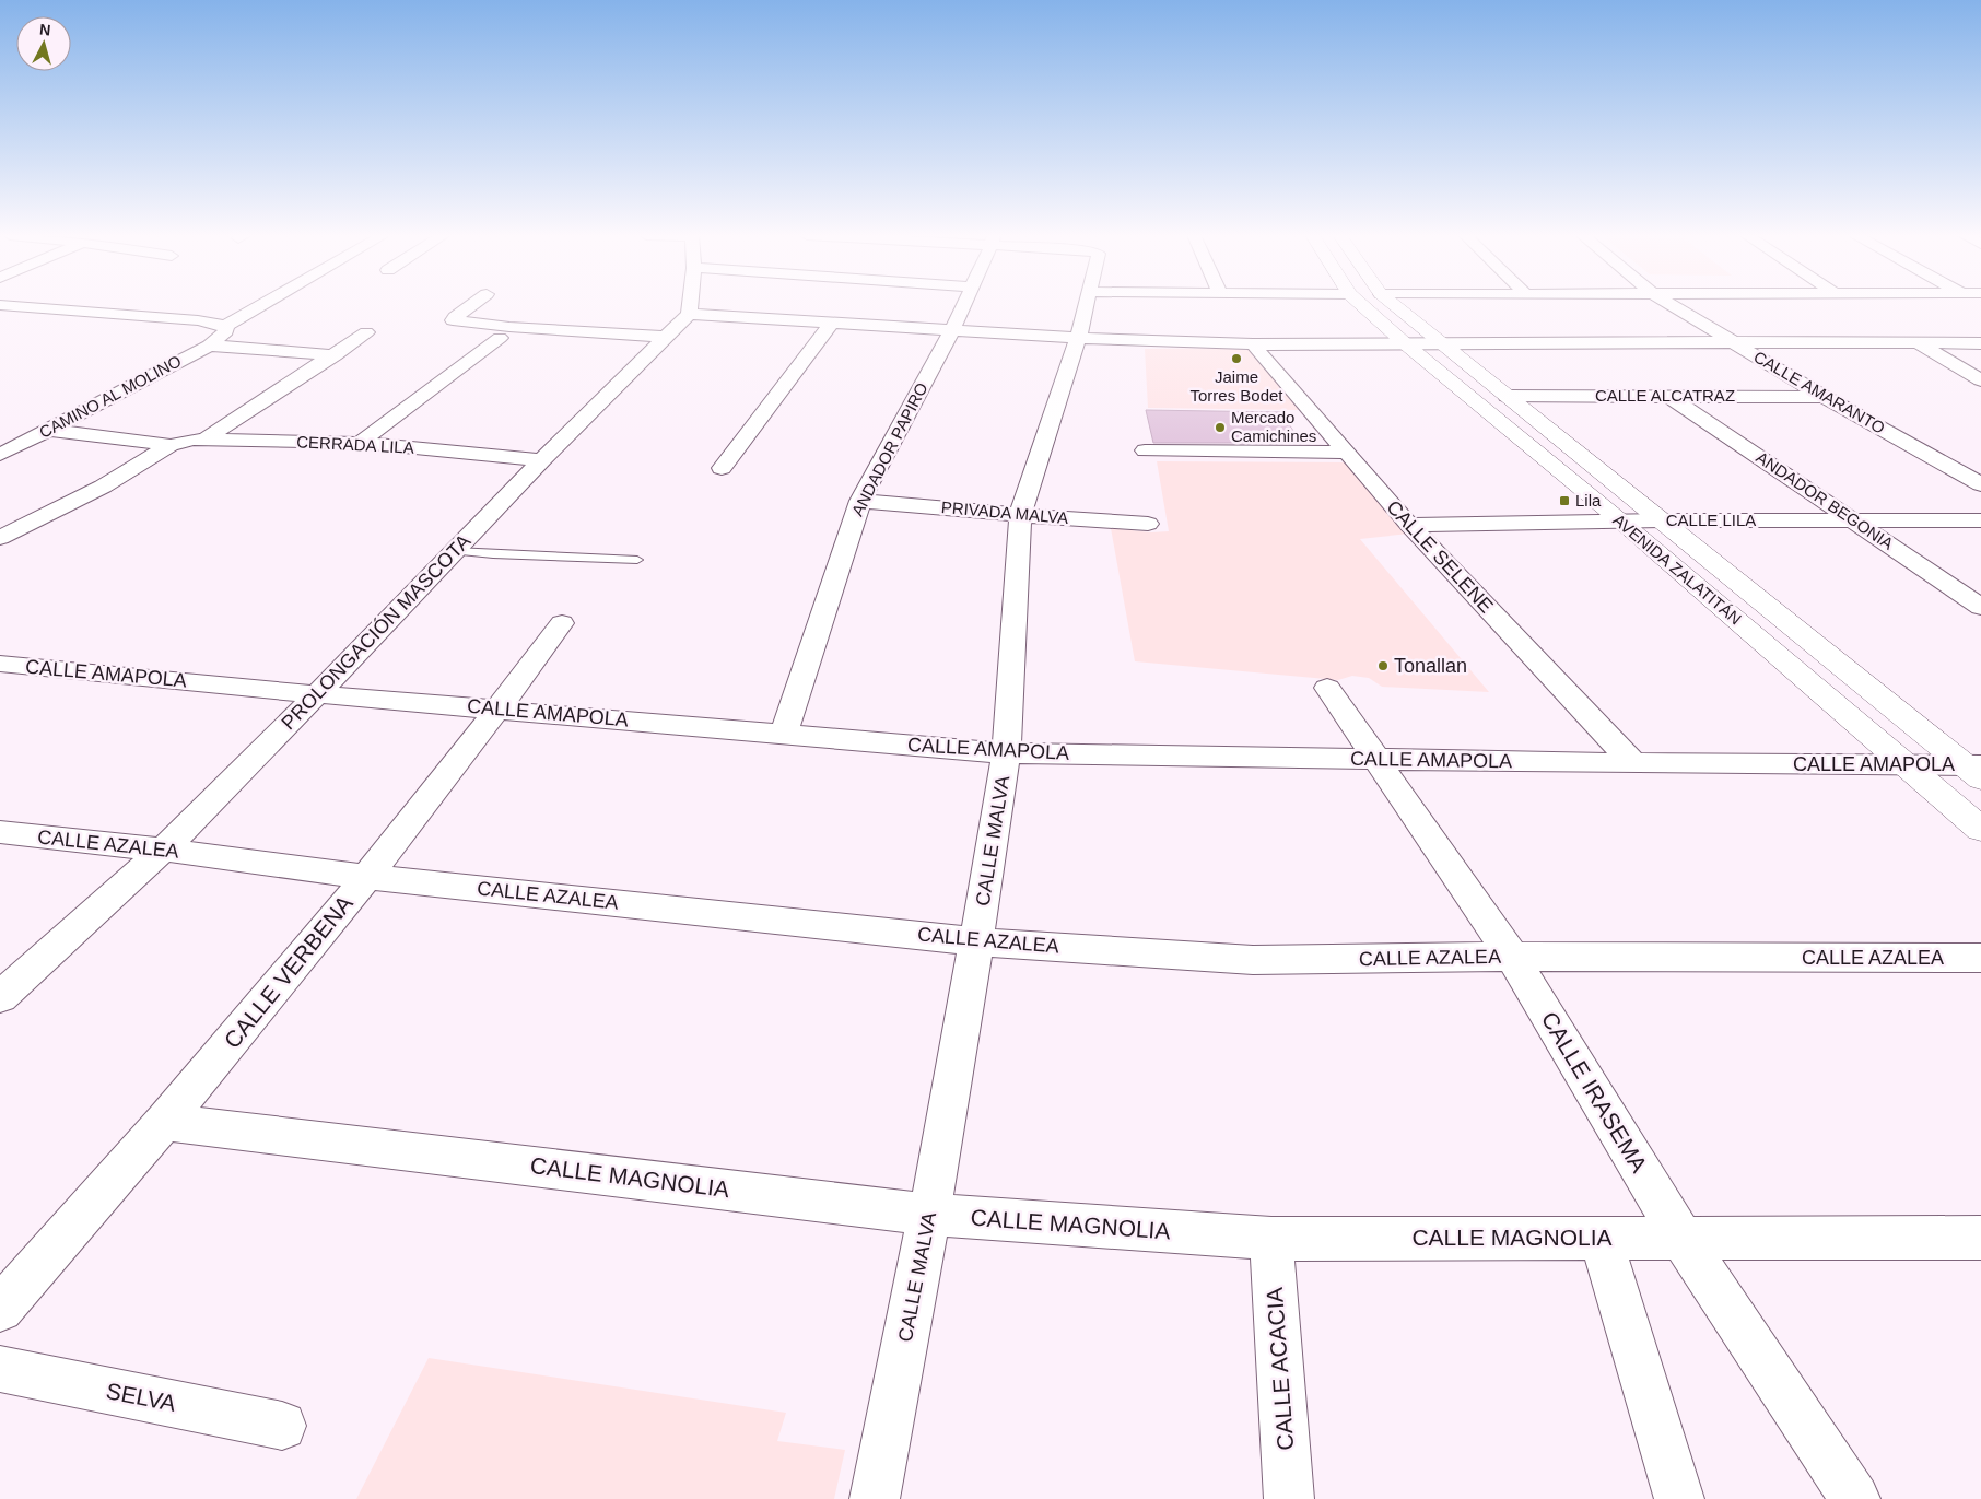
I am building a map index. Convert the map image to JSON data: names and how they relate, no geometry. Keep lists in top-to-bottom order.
{
  "streets": {
    "street": [
      "CALLE AMARANTO",
      "CALLE ALCATRAZ",
      "CAMINO AL MOLINO",
      "CERRADA LILA",
      "ANDADOR PAPIRO",
      "ANDADOR BEGONIA",
      "PRIVADA MALVA",
      "CALLE LILA",
      "CALLE SELENE",
      "AVENIDA ZALATITÁN",
      "PROLONGACIÓN MASCOTA",
      "CALLE AMAPOLA",
      "CALLE MALVA",
      "CALLE AZALEA",
      "CALLE VERBENA",
      "CALLE IRASEMA",
      "CALLE MAGNOLIA",
      "CALLE ACACIA",
      "SELVA"
    ]
  },
  "crossings": [
    ["CALLE AMARANTO", "CALLE ALCATRAZ"],
    ["CALLE ALCATRAZ", "ANDADOR BEGONIA"],
    ["CALLE ALCATRAZ", "AVENIDA ZALATITÁN"],
    ["CAMINO AL MOLINO", "CERRADA LILA"],
    ["CERRADA LILA", "PROLONGACIÓN MASCOTA"],
    ["ANDADOR PAPIRO", "PRIVADA MALVA"],
    ["ANDADOR PAPIRO", "CALLE AMAPOLA"],
    ["ANDADOR BEGONIA", "CALLE LILA"],
    ["PRIVADA MALVA", "CALLE MALVA"],
    ["CALLE LILA", "CALLE SELENE"],
    ["CALLE LILA", "AVENIDA ZALATITÁN"],
    ["CALLE SELENE", "CALLE AMAPOLA"],
    ["AVENIDA ZALATITÁN", "CALLE AMAPOLA"],
    ["PROLONGACIÓN MASCOTA", "CALLE AMAPOLA"],
    ["PROLONGACIÓN MASCOTA", "CALLE AZALEA"],
    ["CALLE AMAPOLA", "CALLE MALVA"],
    ["CALLE AMAPOLA", "CALLE VERBENA"],
    ["CALLE AMAPOLA", "CALLE IRASEMA"],
    ["CALLE MALVA", "CALLE AZALEA"],
    ["CALLE MALVA", "CALLE MAGNOLIA"],
    ["CALLE AZALEA", "CALLE VERBENA"],
    ["CALLE AZALEA", "CALLE IRASEMA"],
    ["CALLE VERBENA", "CALLE MAGNOLIA"],
    ["CALLE IRASEMA", "CALLE MAGNOLIA"],
    ["CALLE MAGNOLIA", "CALLE ACACIA"]
  ],
  "places": {
    "other": ["Jaime Torres Bodet", "Mercado Camichines", "Tonallan"],
    "transit": ["Lila"]
  },
  "north": "top"
}
